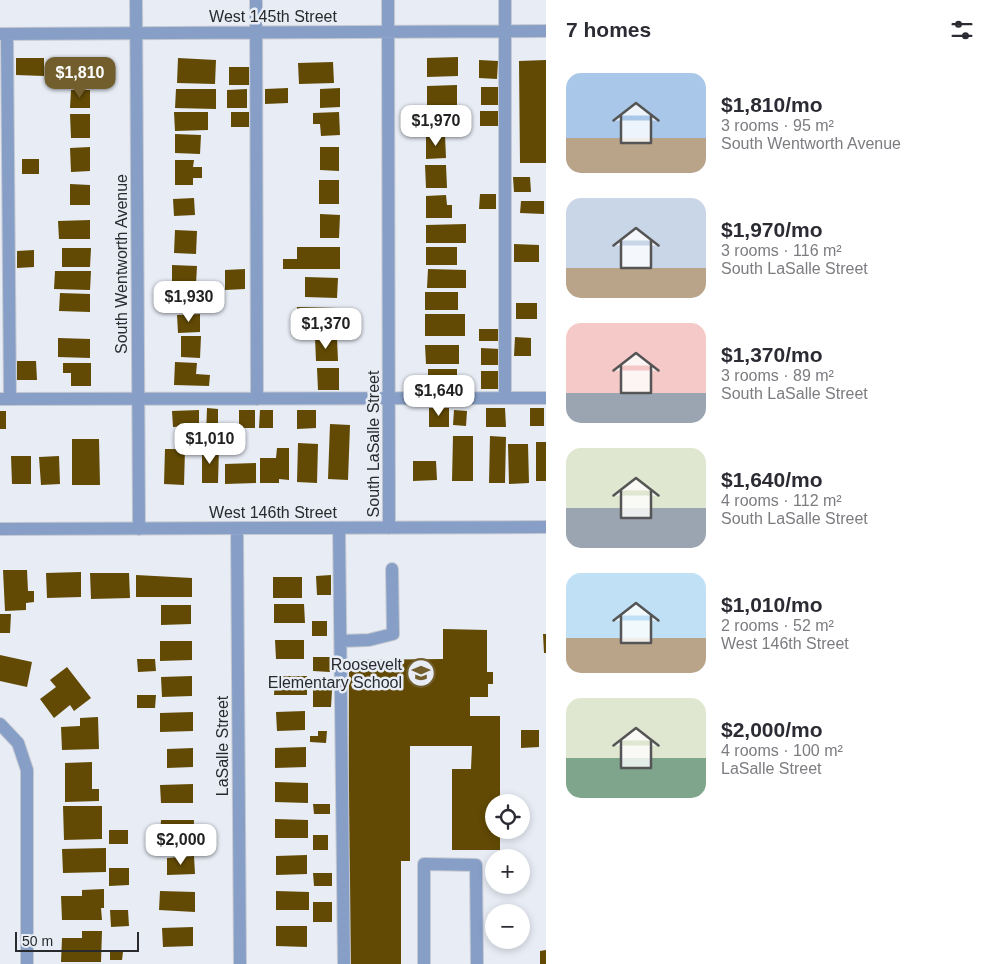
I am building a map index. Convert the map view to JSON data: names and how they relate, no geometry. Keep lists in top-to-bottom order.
{
  "streets": {
    "street": [
      "West 145th Street",
      "South Wentworth Avenue",
      "South LaSalle Street",
      "West 146th Street",
      "LaSalle Street"
    ]
  },
  "crossings": [
    ["West 145th Street", "South Wentworth Avenue"],
    ["West 145th Street", "South LaSalle Street"],
    ["South Wentworth Avenue", "West 146th Street"],
    ["South LaSalle Street", "West 146th Street"],
    ["West 146th Street", "LaSalle Street"]
  ],
  "places": {
    "school or university": ["Roosevelt Elementary School"]
  },
  "scale_bar": "50 m",
  "page": {
    "heading": "7 homes",
    "price": [
      "$1,810",
      "$1,970",
      "$1,930",
      "$1,370",
      "$1,640",
      "$1,010",
      "$2,000"
    ],
    "list": [
      {
        "name": "$1,810/mo",
        "note": "3 rooms · 95 m² · South Wentworth Avenue"
      },
      {
        "name": "$1,970/mo",
        "note": "3 rooms · 116 m² · South LaSalle Street"
      },
      {
        "name": "$1,370/mo",
        "note": "3 rooms · 89 m² · South LaSalle Street"
      },
      {
        "name": "$1,640/mo",
        "note": "4 rooms · 112 m² · South LaSalle Street"
      },
      {
        "name": "$1,010/mo",
        "note": "2 rooms · 52 m² · West 146th Street"
      },
      {
        "name": "$2,000/mo",
        "note": "4 rooms · 100 m² · LaSalle Street"
      }
    ],
    "map_buttons": ["+", "−"],
    "scale": "50 m"
  }
}
